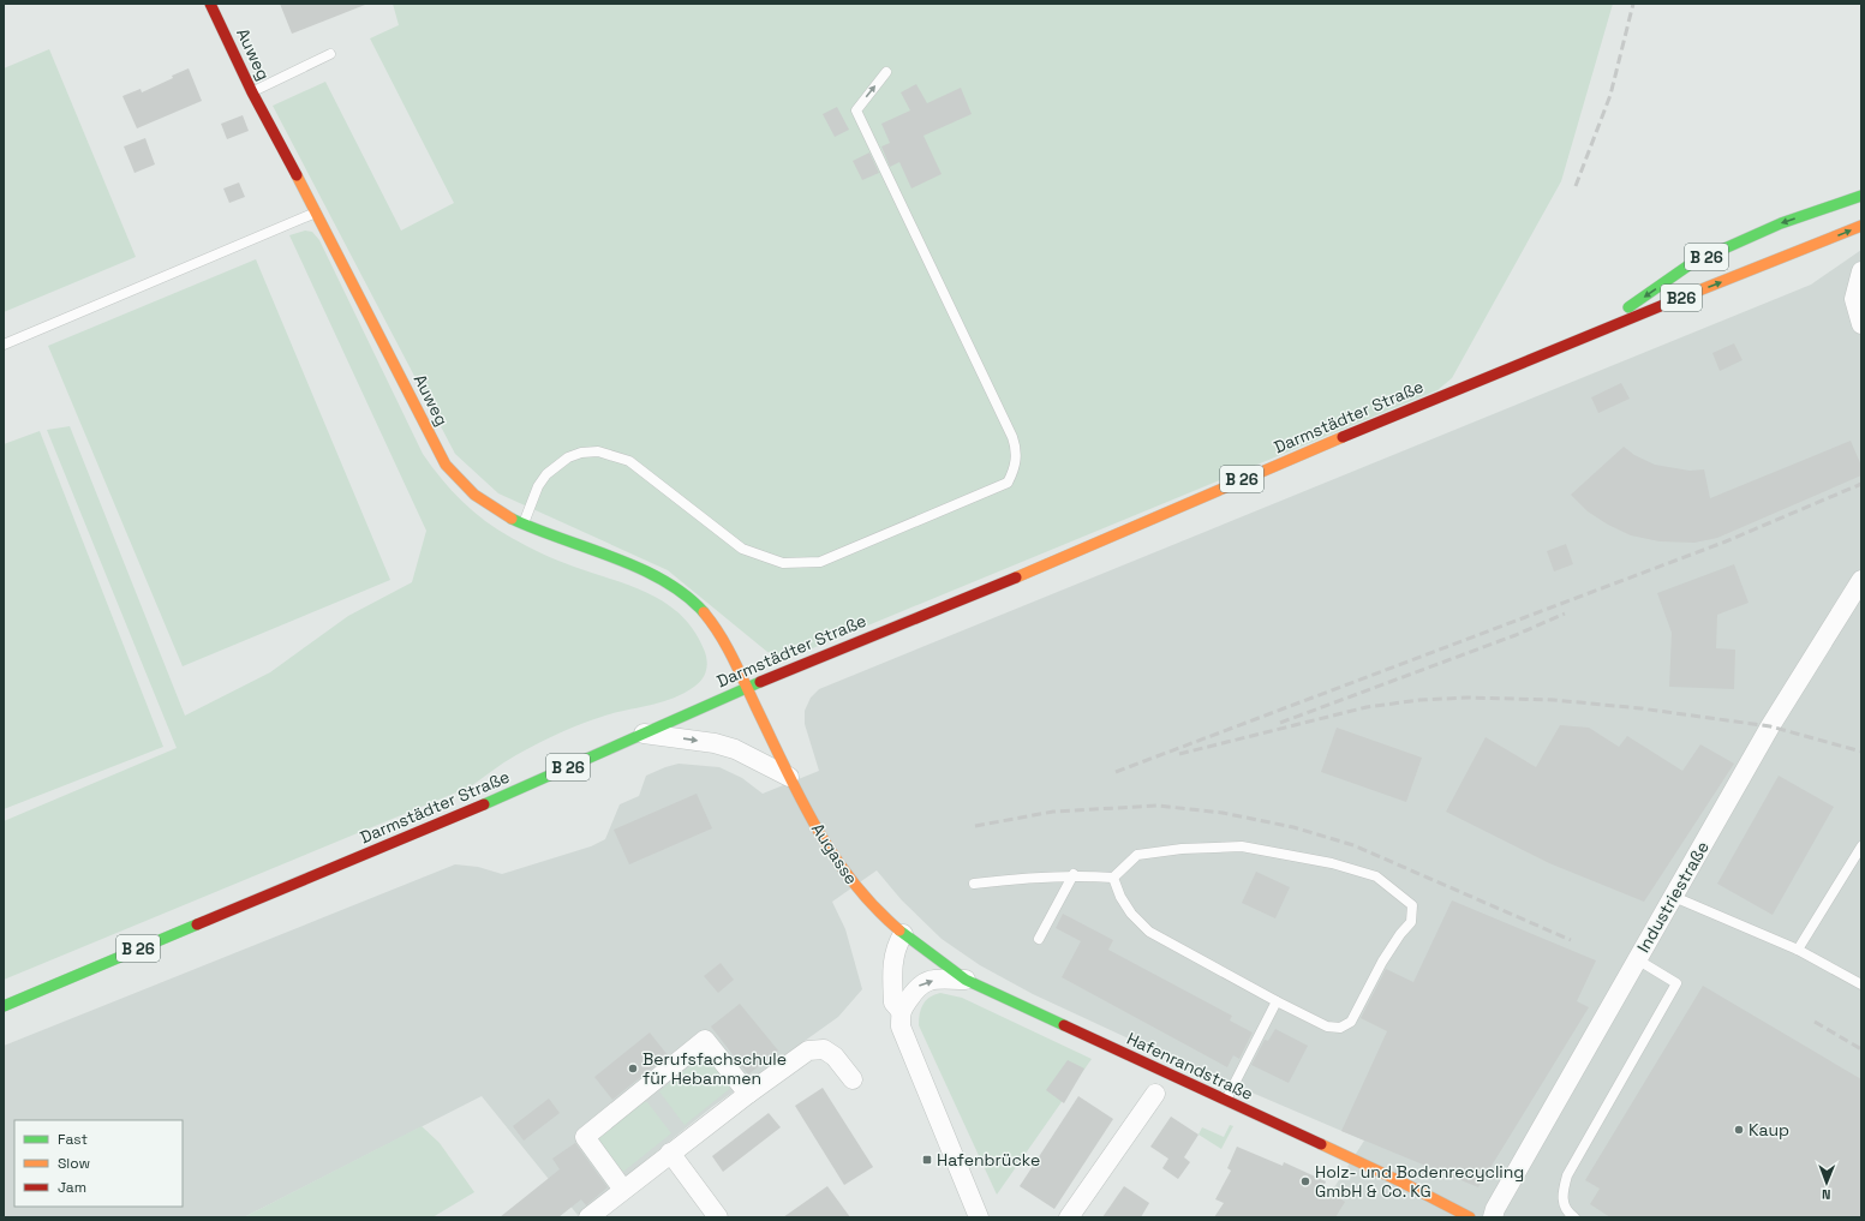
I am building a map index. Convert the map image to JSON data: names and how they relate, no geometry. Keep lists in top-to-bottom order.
{
  "streets": {
    "main road": [
      "Auweg",
      "B 26",
      "B26",
      "Darmstädter Straße",
      "Augasse",
      "Hafenrandstraße"
    ],
    "street": ["Industriestraße"]
  },
  "crossings": [
    ["Auweg", "Darmstädter Straße"],
    ["Auweg", "Augasse"],
    ["Darmstädter Straße", "Augasse"],
    ["Augasse", "Hafenrandstraße"]
  ],
  "places": {
    "other": ["Berufsfachschule für Hebammen", "Kaup", "Holz- und Bodenrecycling GmbH & Co. KG"],
    "transit": ["Hafenbrücke"]
  },
  "legend": ["Fast", "Slow", "Jam"],
  "north": "bottom"
}
